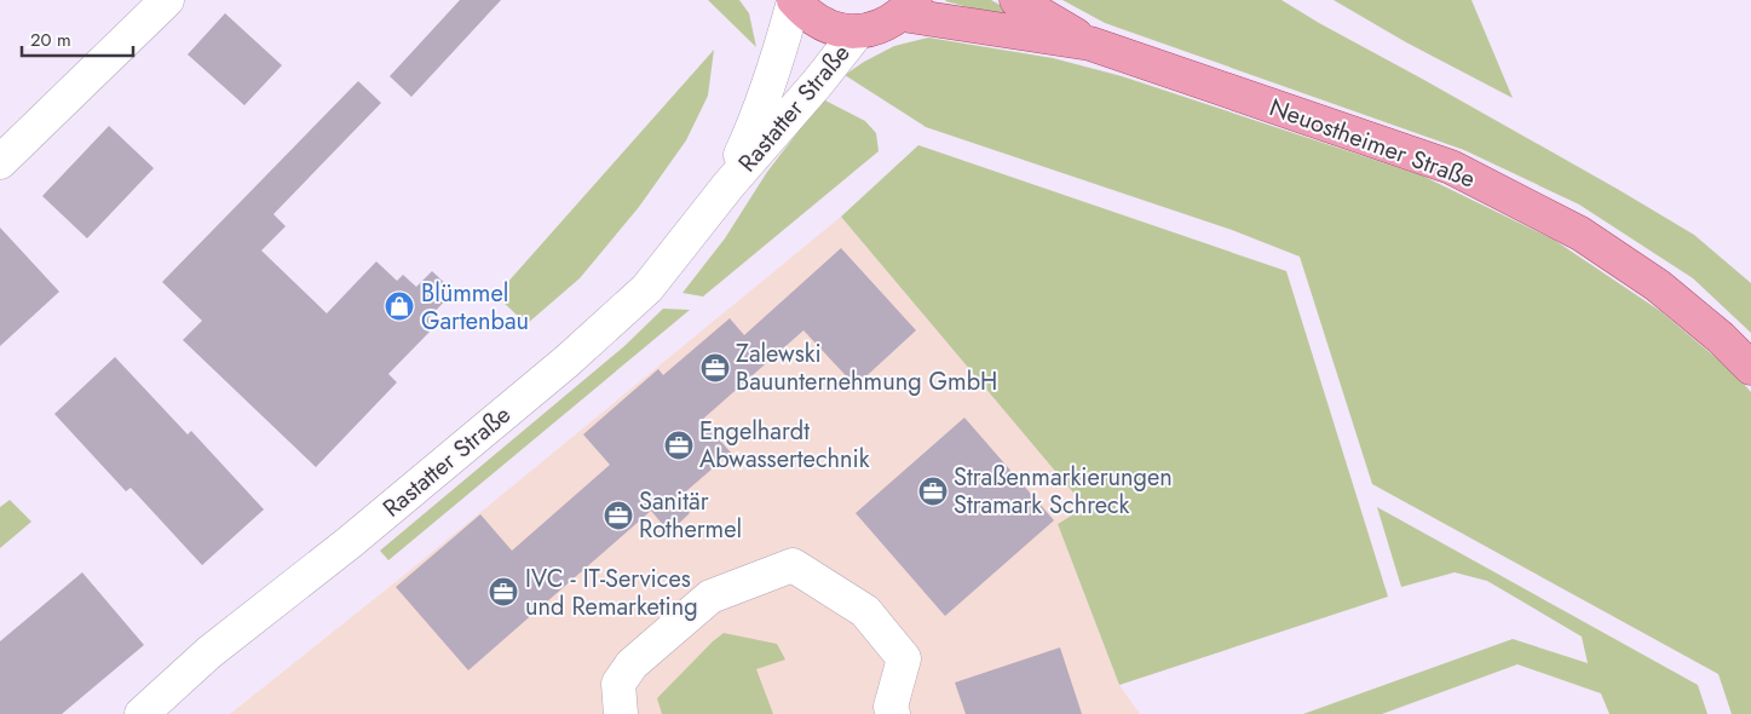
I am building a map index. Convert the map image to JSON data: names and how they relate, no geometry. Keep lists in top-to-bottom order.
{
  "streets": {
    "main road": ["Neuostheimer Straße"],
    "street": ["Rastatter Straße"]
  },
  "crossings": [
    ["Rastatter Straße", "Neuostheimer Straße"]
  ],
  "places": {
    "shop": ["Blümmel Gartenbau"],
    "office": [
      "Zalewski Bauunternehmung GmbH",
      "Engelhardt Abwassertechnik",
      "Straßenmarkierungen Stramark Schreck",
      "Sanitär Rothermel",
      "IVC - IT-Services und Remarketing"
    ]
  },
  "scale_bar": "20 m"
}
